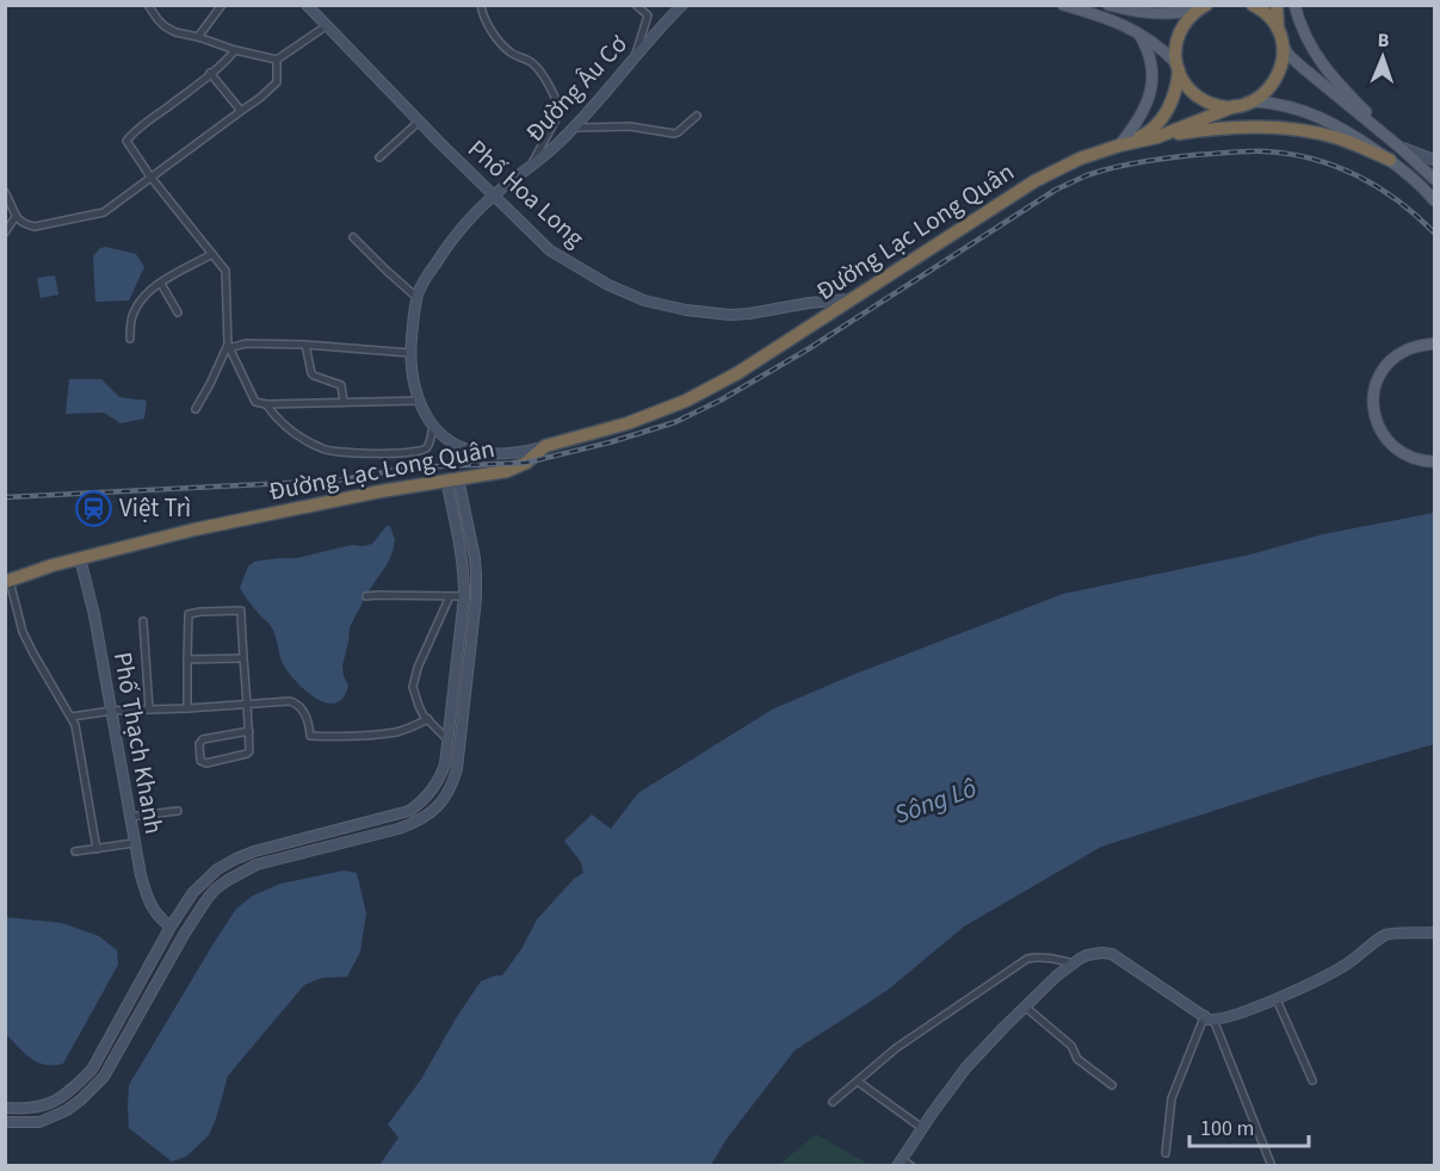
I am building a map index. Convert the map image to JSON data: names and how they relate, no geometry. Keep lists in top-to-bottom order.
{
  "streets": {
    "highway": ["Đường Lạc Long Quân"],
    "street": ["Đường Âu Cơ", "Phố Hoa Long", "Phố Thạch Khanh"]
  },
  "crossings": [
    ["Đường Âu Cơ", "Phố Hoa Long"],
    ["Đường Âu Cơ", "Đường Lạc Long Quân"],
    ["Phố Hoa Long", "Đường Lạc Long Quân"],
    ["Đường Lạc Long Quân", "Phố Thạch Khanh"]
  ],
  "water": ["Sông Lô"],
  "places": {
    "station": ["Việt Trì"]
  },
  "scale_bar": "100 m",
  "north": "top"
}
